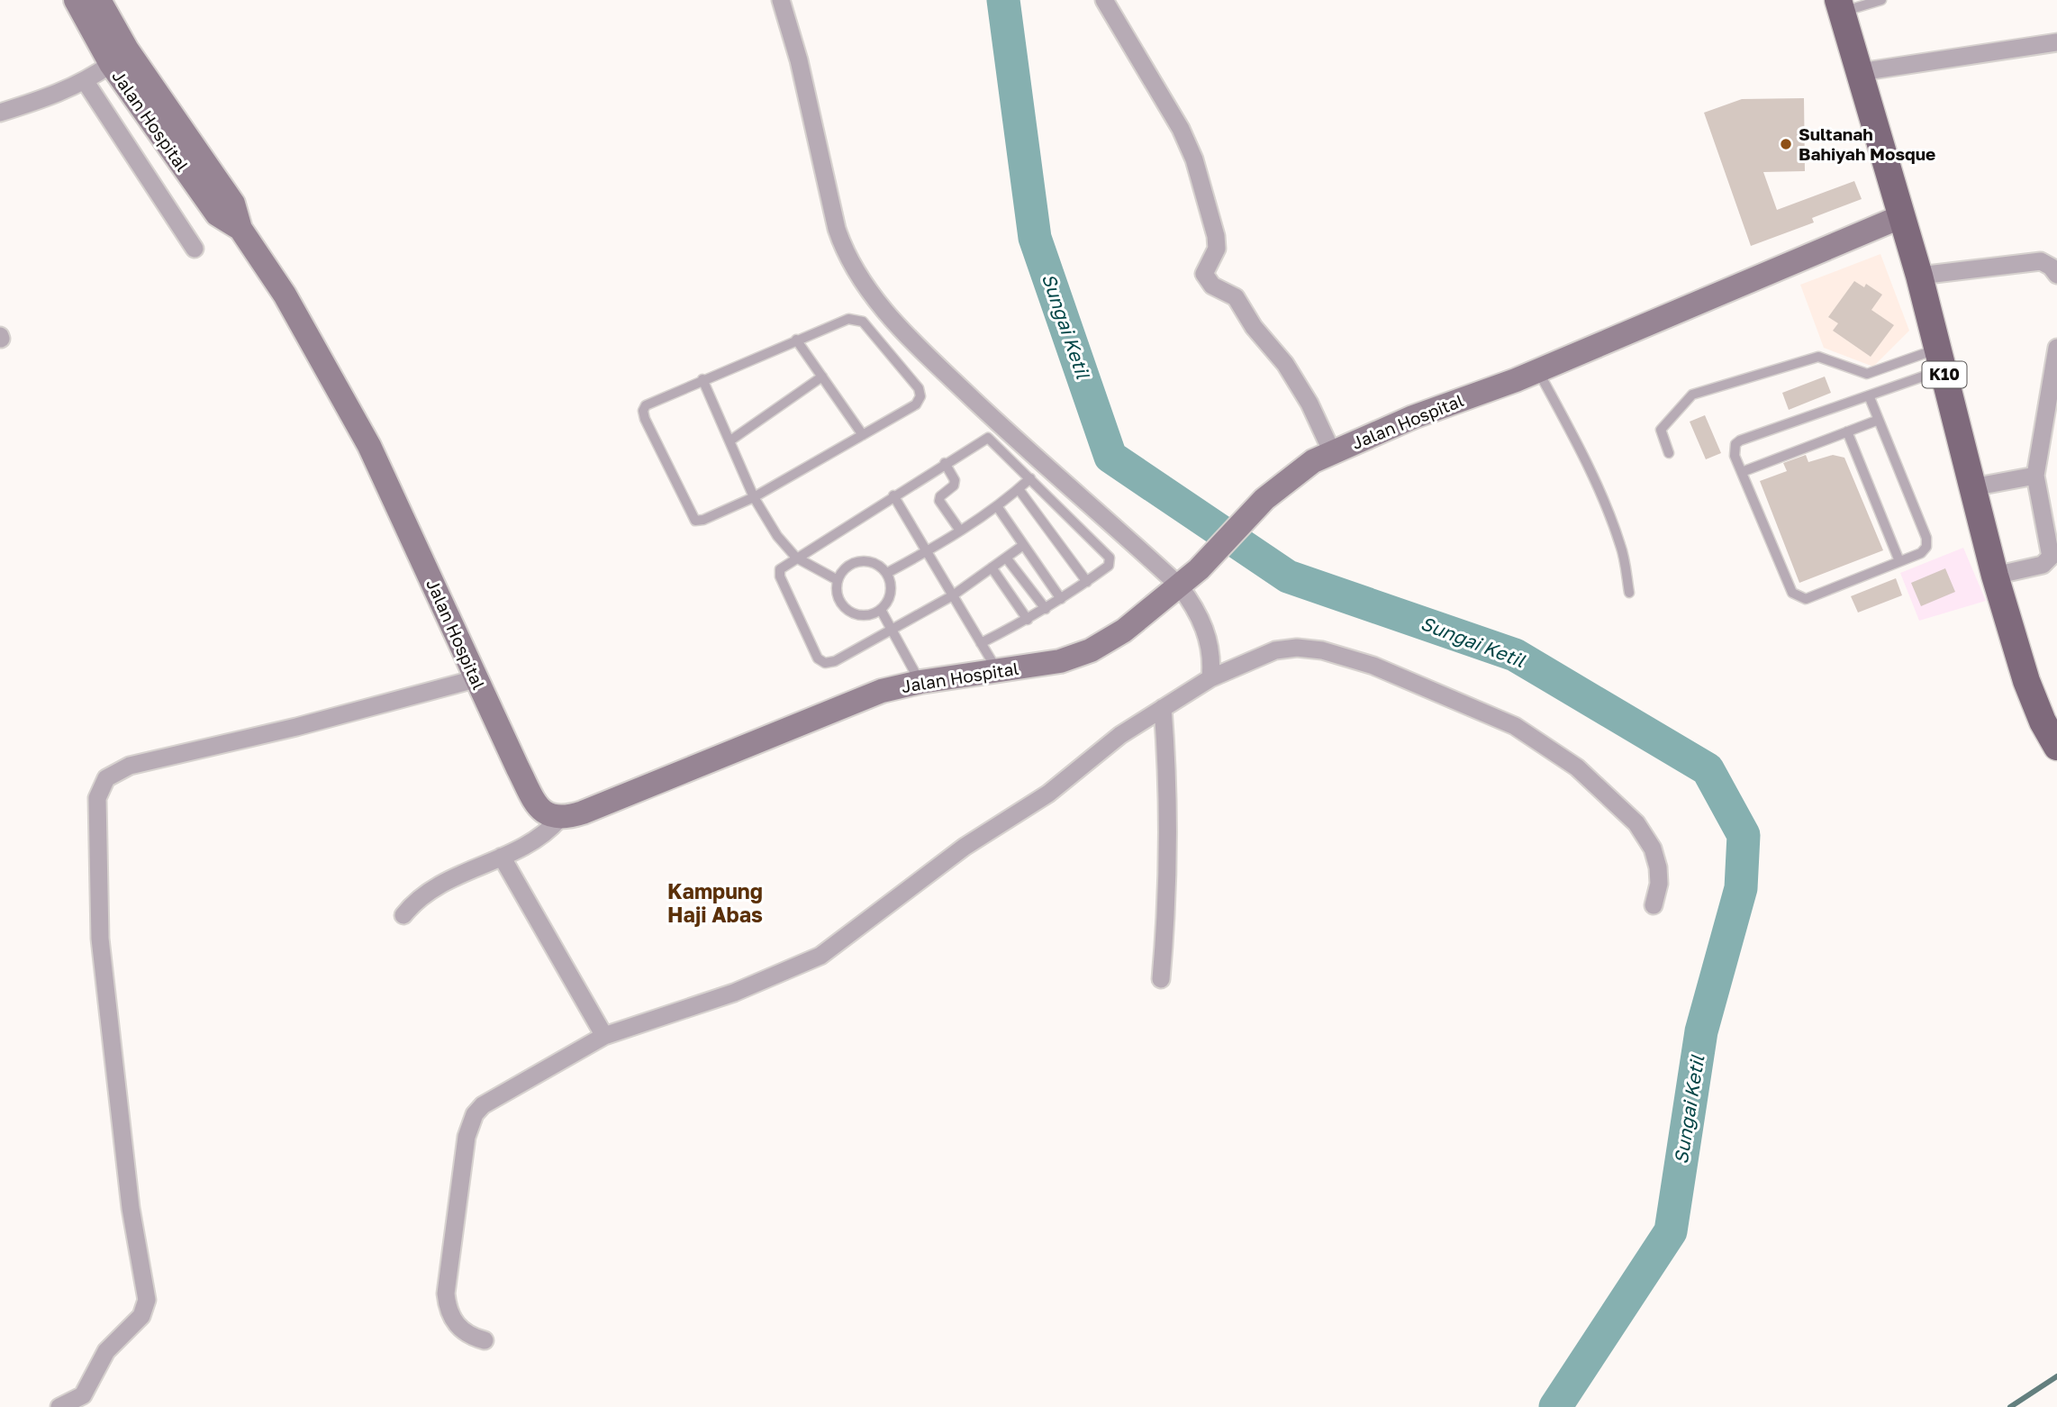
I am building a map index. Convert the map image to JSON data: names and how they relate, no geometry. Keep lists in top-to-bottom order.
{
  "streets": {
    "main road": ["Jalan Hospital", "K10"]
  },
  "crossings": [
    ["Jalan Hospital", "K10"]
  ],
  "districts": ["Kampung Haji Abas"],
  "water": ["Sungai Ketil"],
  "places": ["Sultanah Bahiyah Mosque"]
}
